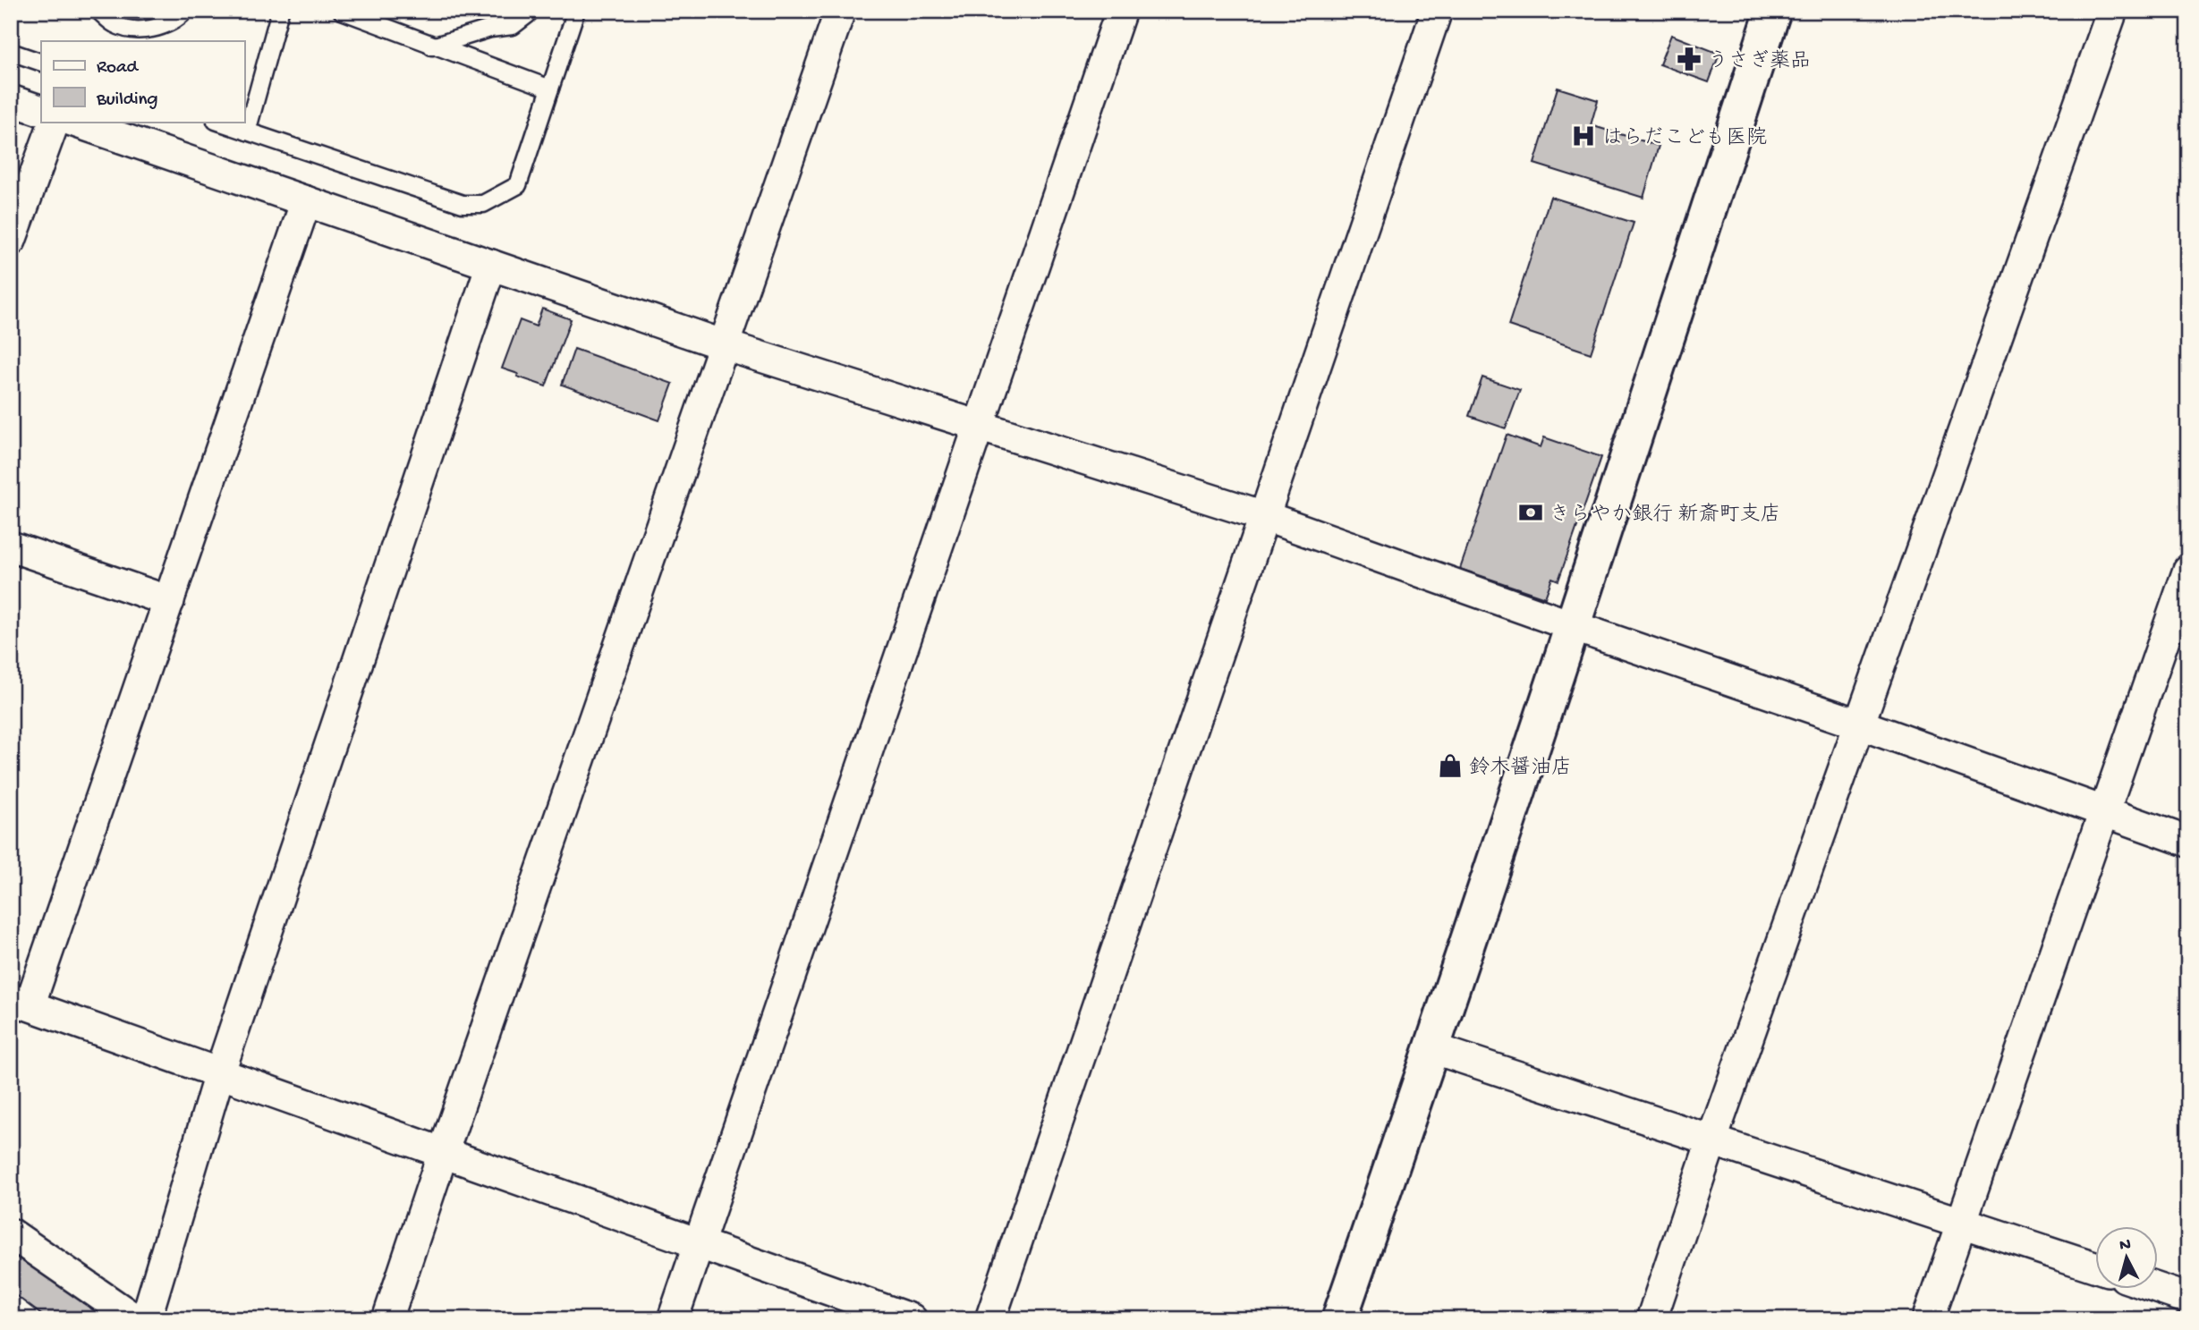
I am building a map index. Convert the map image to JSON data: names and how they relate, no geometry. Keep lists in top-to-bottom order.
{
  "places": {
    "pharmacy": ["うさぎ薬品"],
    "hospital": ["はらだこども医院"],
    "bank": ["きらやか銀行 新斎町支店"],
    "shop": ["鈴木醤油店"]
  },
  "legend": ["Road", "Building"],
  "north": "top"
}
